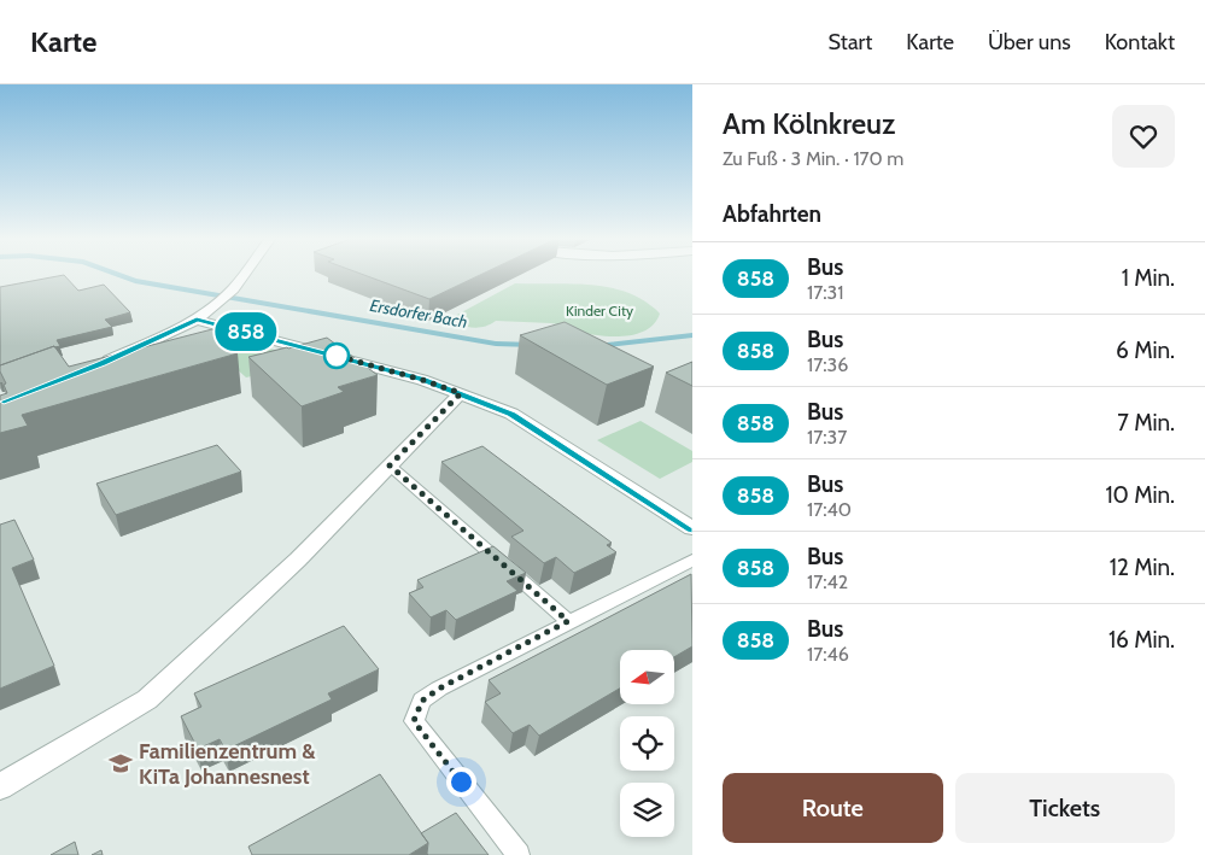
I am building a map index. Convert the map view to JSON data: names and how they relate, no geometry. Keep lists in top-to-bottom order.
{
  "water": ["Ersdorfer Bach"],
  "parks": ["Kinder City"],
  "places": {
    "school or university": ["Familienzentrum & KiTa Johannesnest"]
  },
  "lines": ["bus line 858"],
  "north": "left",
  "page": {
    "header": "Karte",
    "nav": [
      "Start",
      "Karte",
      "Über uns",
      "Kontakt"
    ],
    "on_map": "858",
    "heading": [
      ["Am Kölnkreuz", "Zu Fuß · 3 Min. · 170 m"],
      "Abfahrten"
    ],
    "list": [
      {
        "mark": "858",
        "name": "Bus",
        "note": "17:31",
        "value": "1 Min."
      },
      {
        "mark": "858",
        "name": "Bus",
        "note": "17:36",
        "value": "6 Min."
      },
      {
        "mark": "858",
        "name": "Bus",
        "note": "17:37",
        "value": "7 Min."
      },
      {
        "mark": "858",
        "name": "Bus",
        "note": "17:40",
        "value": "10 Min."
      },
      {
        "mark": "858",
        "name": "Bus",
        "note": "17:42",
        "value": "12 Min."
      },
      {
        "mark": "858",
        "name": "Bus",
        "note": "17:46",
        "value": "16 Min."
      }
    ],
    "buttons": ["Route", "Tickets"]
  }
}
